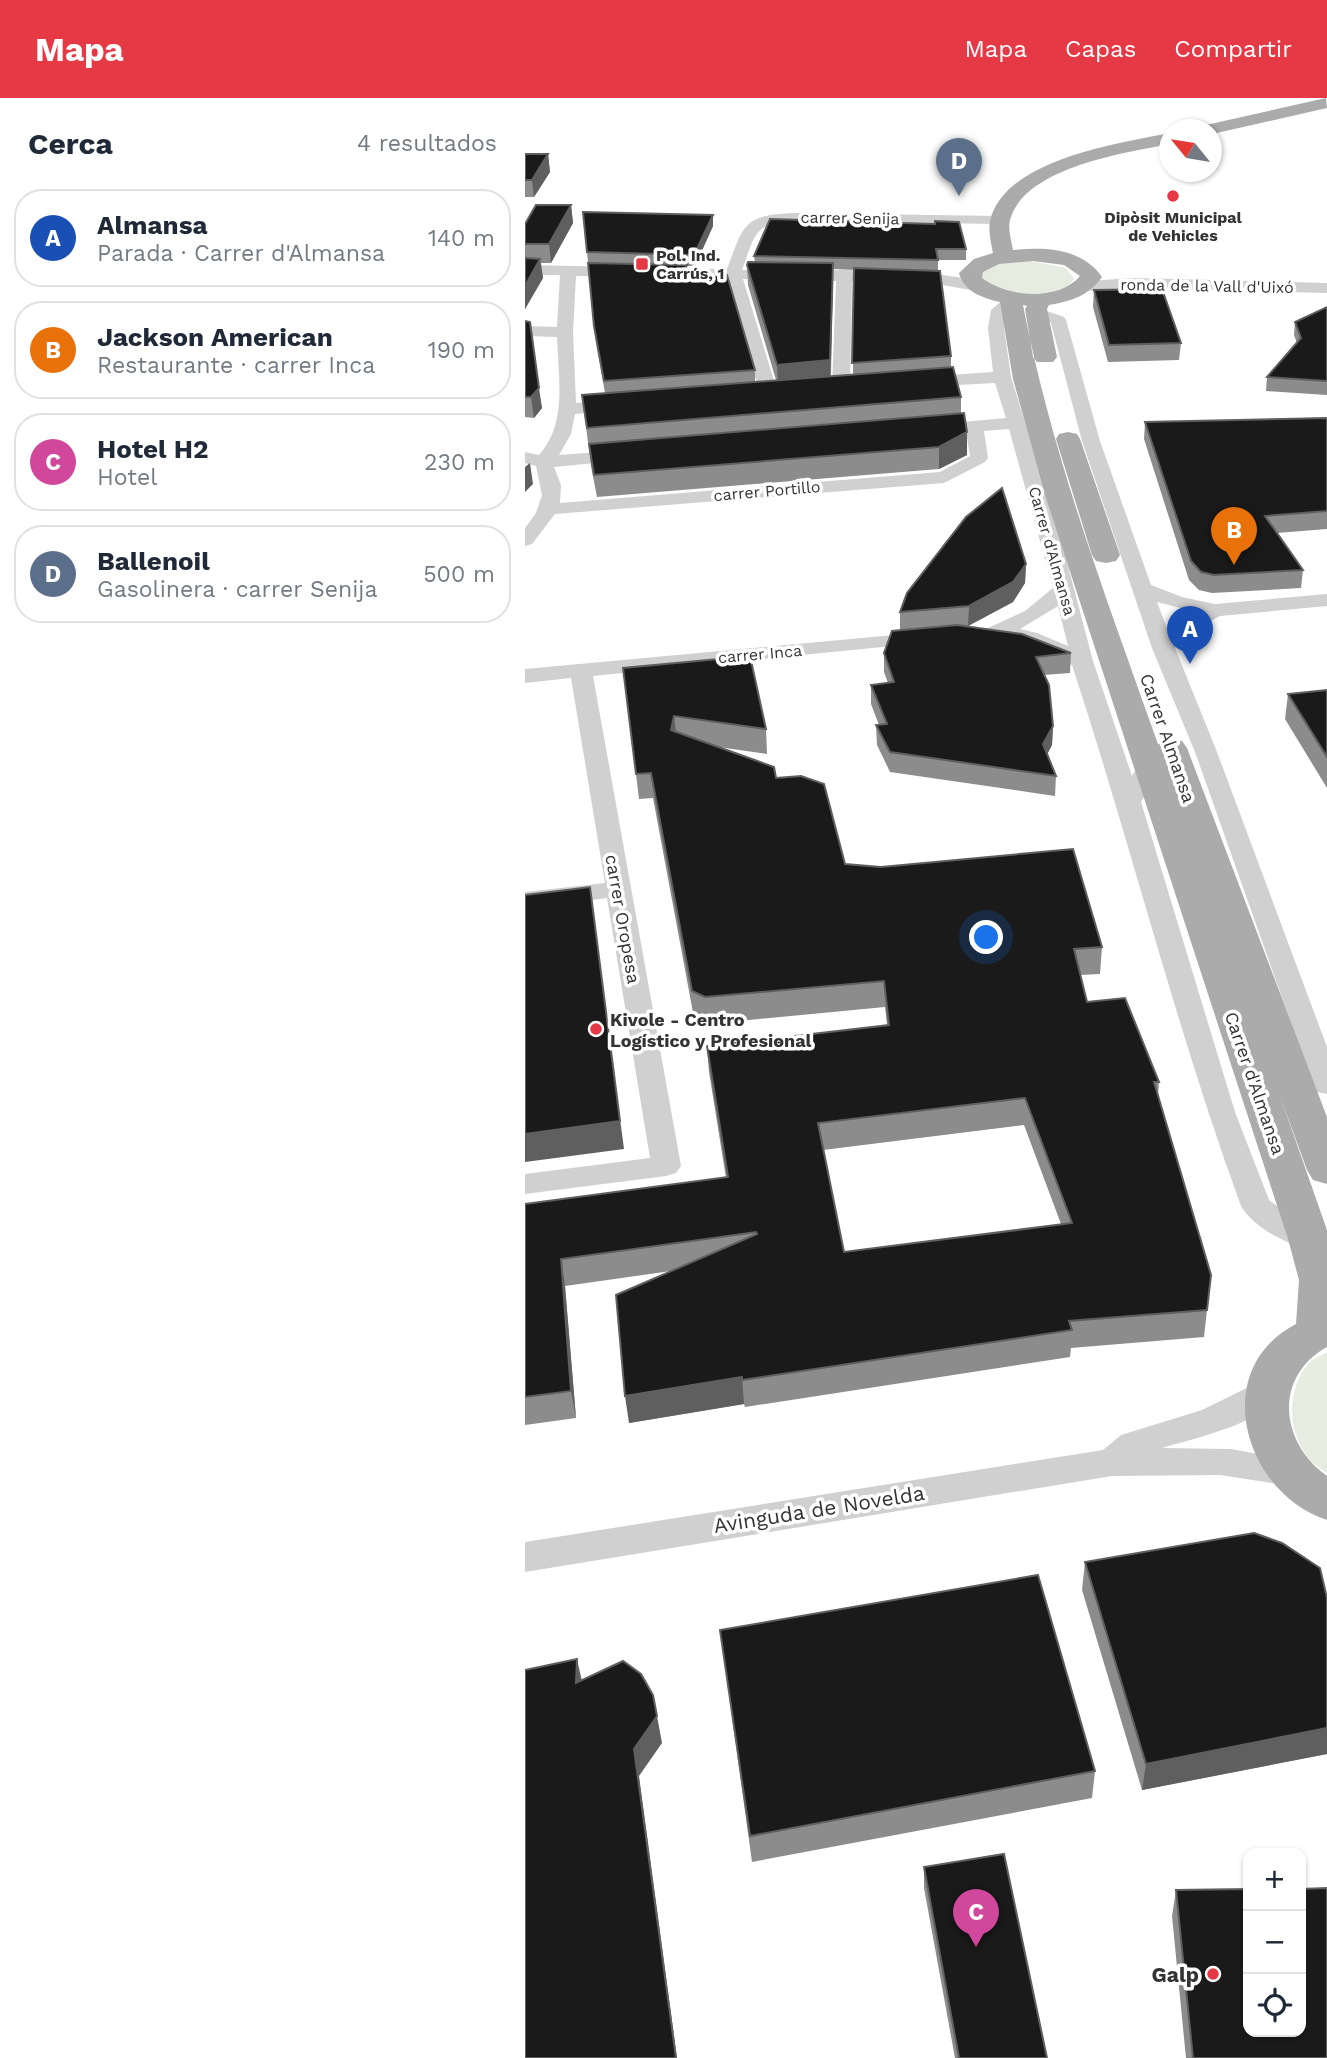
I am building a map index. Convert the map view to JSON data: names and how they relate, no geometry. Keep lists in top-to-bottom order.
{
  "streets": {
    "main road": ["Carrer d'Almansa", "Carrer Almansa"],
    "street": [
      "carrer Senija",
      "ronda de la Vall d'Uixó",
      "carrer Portillo",
      "carrer Inca",
      "carrer Oropesa",
      "Avinguda de Novelda"
    ]
  },
  "crossings": [
    ["Carrer d'Almansa", "Carrer Almansa"],
    ["carrer Inca", "carrer Oropesa"]
  ],
  "places": {
    "other": ["Dipòsit Municipal de Vehicles", "Kivole - Centro Logístico y Profesional", "Galp"],
    "transit": ["Pol. Ind. Carrús, 1"]
  },
  "north": "top left",
  "page": {
    "header": "Mapa",
    "nav": ["Mapa", "Capas", "Compartir"],
    "heading": ["Cerca", "4 resultados"],
    "pins": [
      "D",
      "B",
      "A",
      "C"
    ],
    "list": [
      {
        "mark": "A",
        "name": "Almansa",
        "note": "Parada · Carrer d'Almansa",
        "value": "140 m"
      },
      {
        "mark": "B",
        "name": "Jackson American",
        "note": "Restaurante · carrer Inca",
        "value": "190 m"
      },
      {
        "mark": "C",
        "name": "Hotel H2",
        "note": "Hotel",
        "value": "230 m"
      },
      {
        "mark": "D",
        "name": "Ballenoil",
        "note": "Gasolinera · carrer Senija",
        "value": "500 m"
      }
    ],
    "map_buttons": ["+", "−"]
  }
}
